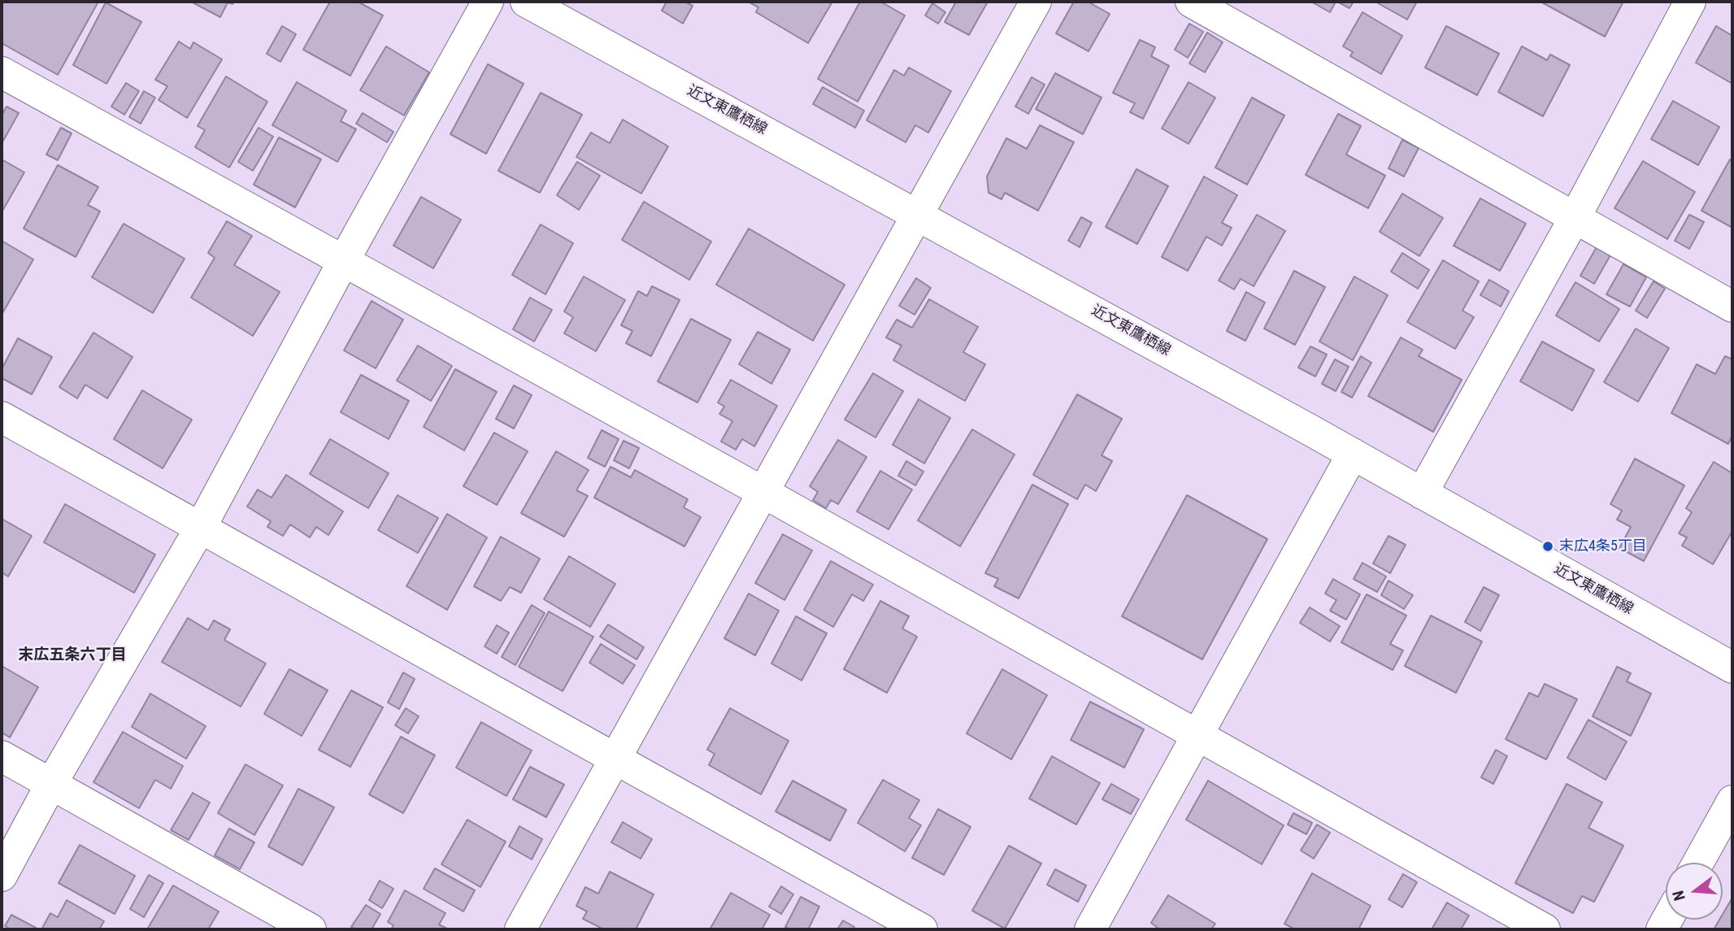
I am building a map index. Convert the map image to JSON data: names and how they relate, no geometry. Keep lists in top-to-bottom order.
{
  "streets": {
    "street": ["近文東鷹栖線"]
  },
  "districts": ["末広五条六丁目"],
  "places": ["末広4条5丁目"],
  "north": "left"
}
